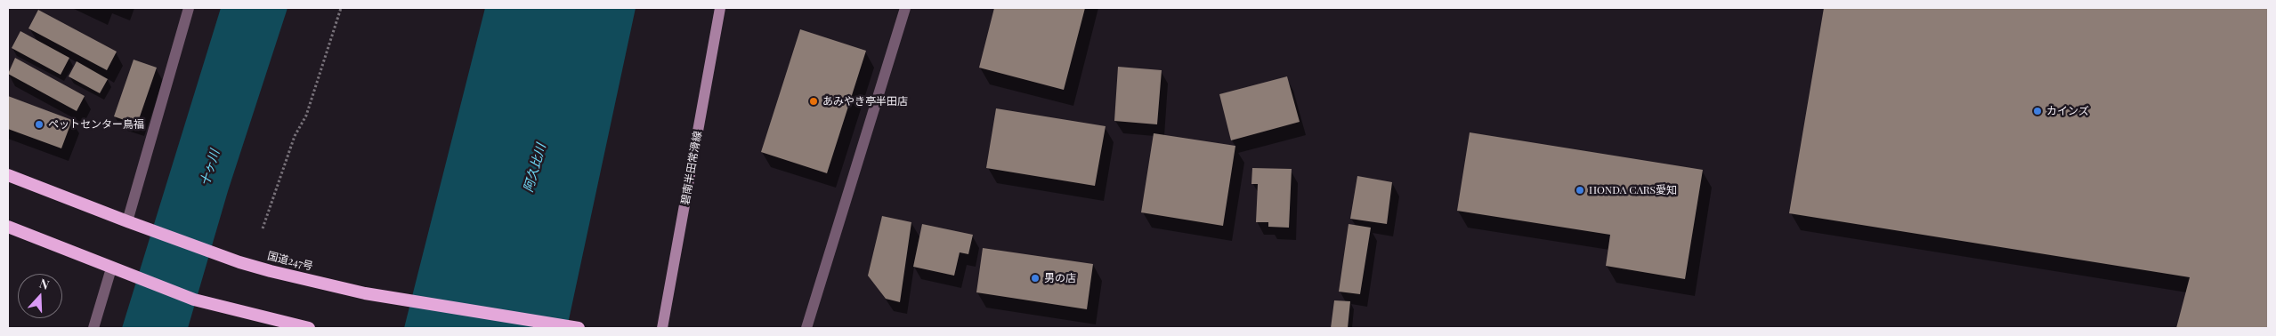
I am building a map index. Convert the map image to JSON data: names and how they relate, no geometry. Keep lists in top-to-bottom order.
{
  "streets": {
    "highway": ["国道247号"],
    "main road": ["碧南半田常滑線"]
  },
  "water": ["十ヶ川", "阿久比川"],
  "places": [
    "あみやき亭半田店",
    "カインズ",
    "ペットセンター鳥福",
    "HONDA CARS愛知",
    "男の店"
  ],
  "north": "top"
}
